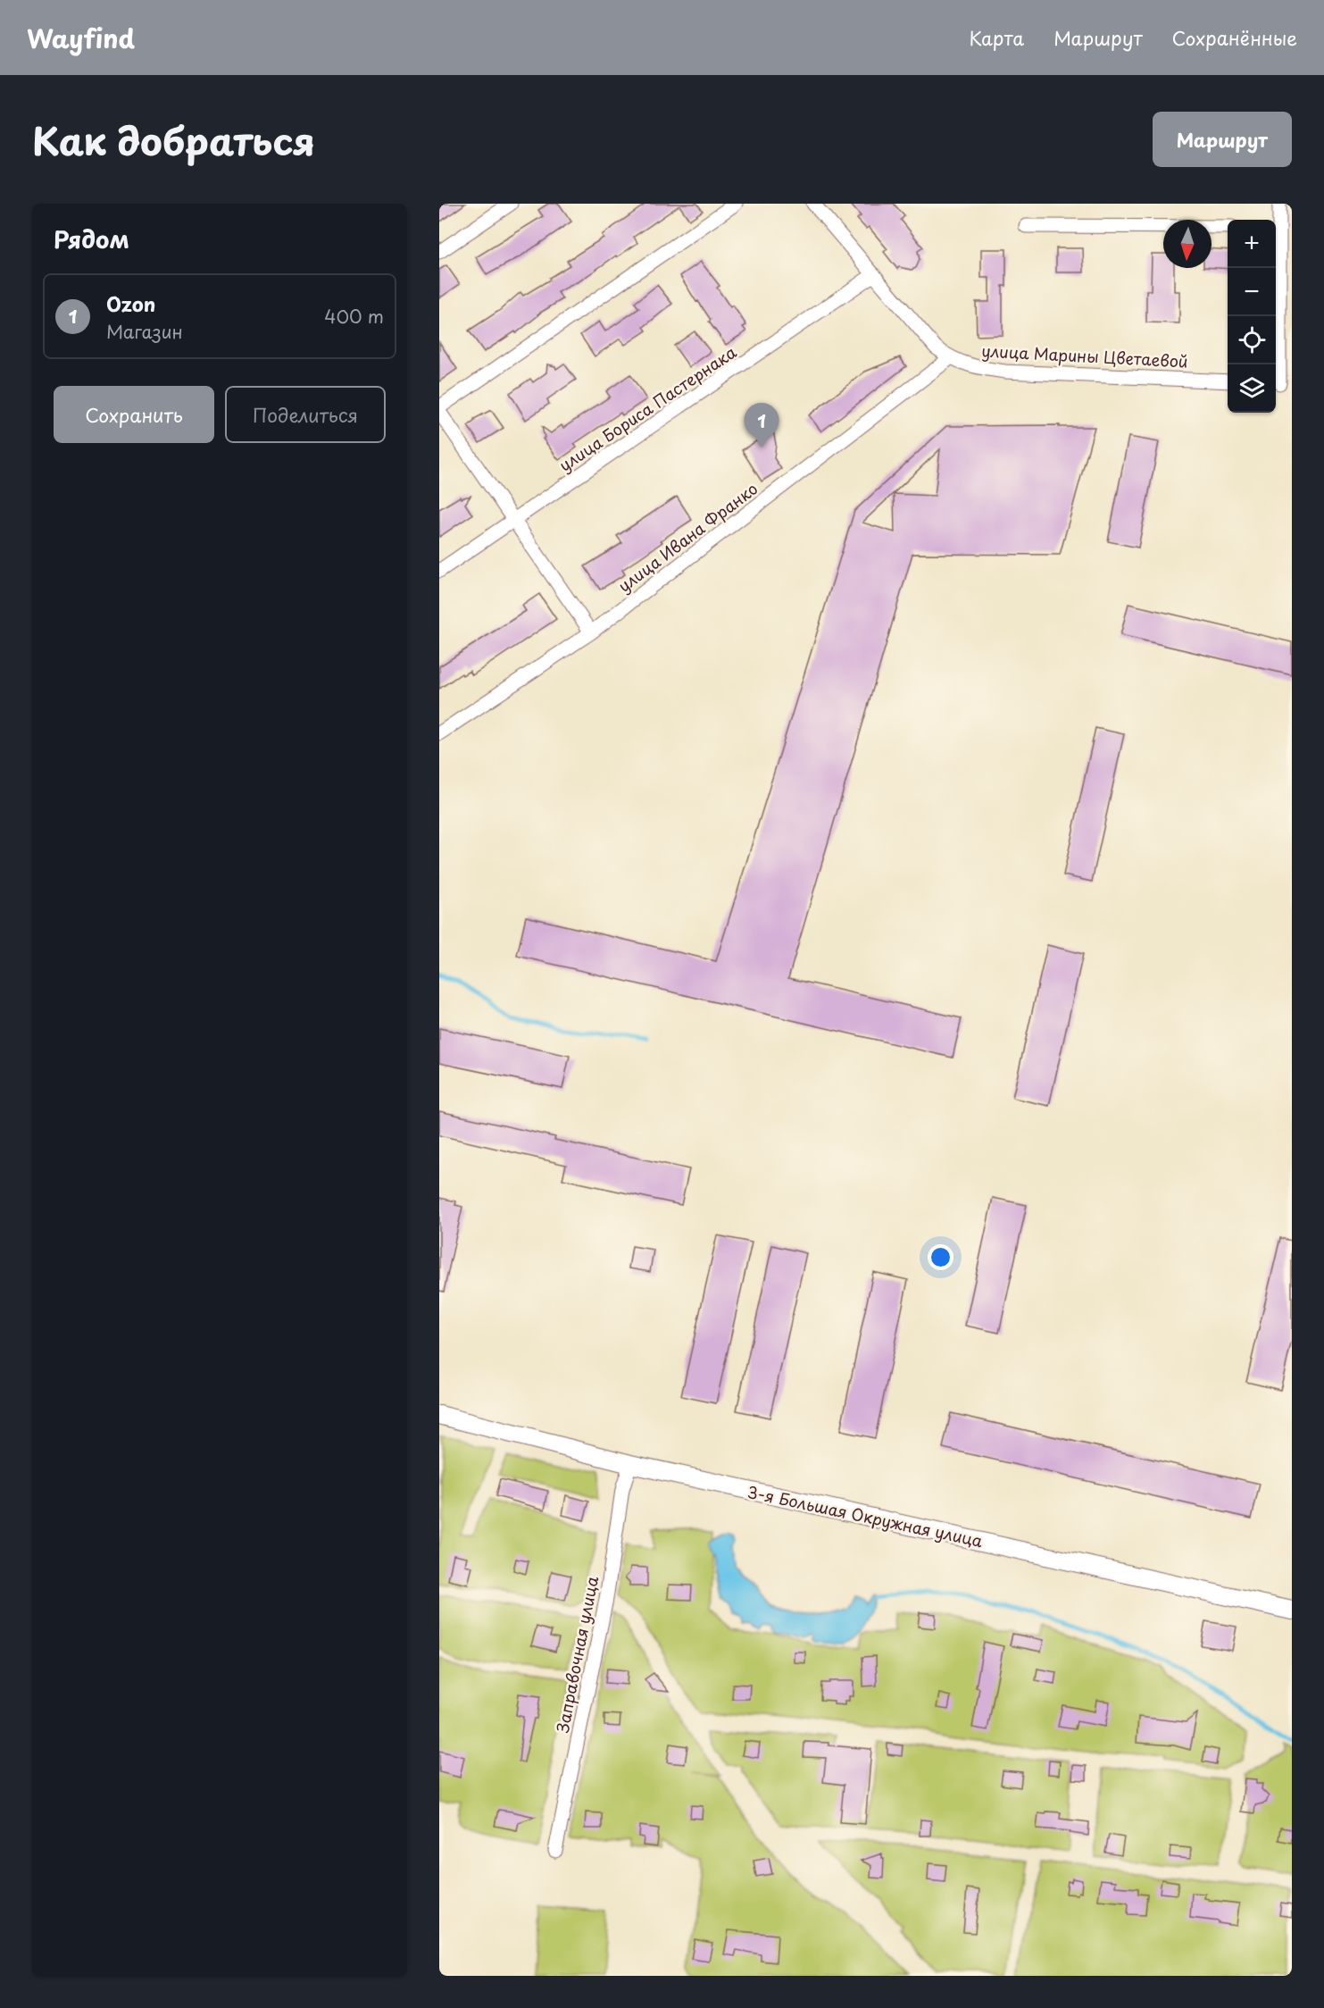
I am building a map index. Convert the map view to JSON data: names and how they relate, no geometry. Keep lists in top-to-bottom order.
{
  "streets": {
    "street": [
      "улица Марины Цветаевой",
      "улица Бориса Пастернака",
      "улица Ивана Франко",
      "3-я Большая Окружная улица",
      "Заправочная улица"
    ]
  },
  "crossings": [
    ["улица Марины Цветаевой", "улица Бориса Пастернака"],
    ["улица Марины Цветаевой", "улица Ивана Франко"],
    ["3-я Большая Окружная улица", "Заправочная улица"]
  ],
  "north": "bottom",
  "page": {
    "header": "Wayfind",
    "nav": ["Карта", "Маршрут", "Сохранённые"],
    "title": "Как добраться",
    "buttons": [
      "Маршрут",
      ["Сохранить", "Поделиться"]
    ],
    "heading": "Рядом",
    "map_buttons": ["+", "−"],
    "list": [
      {
        "mark": "1",
        "name": "Ozon",
        "note": "Магазин",
        "value": "400 m"
      }
    ],
    "pins": "1"
  }
}
